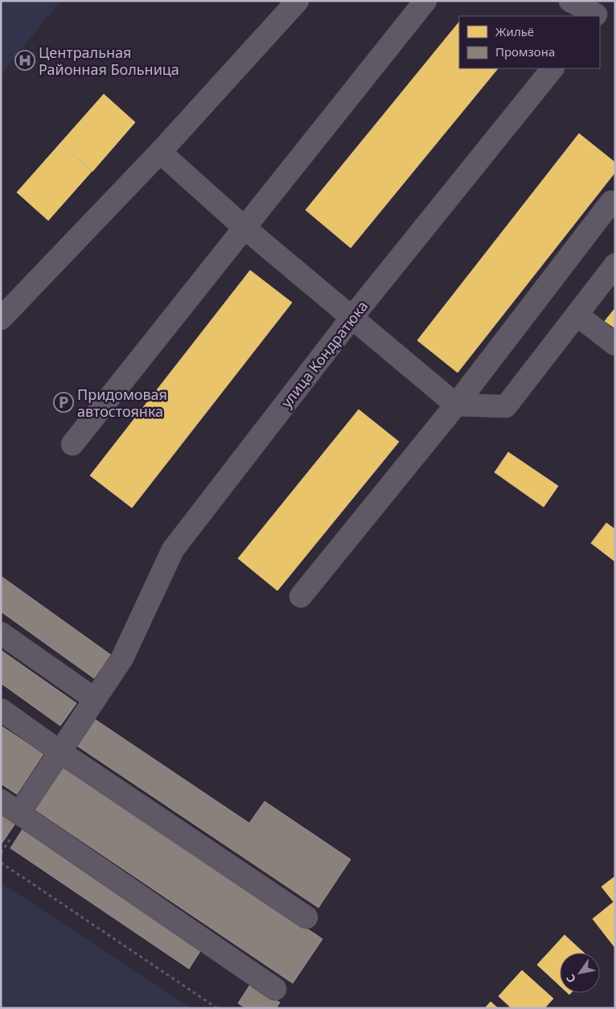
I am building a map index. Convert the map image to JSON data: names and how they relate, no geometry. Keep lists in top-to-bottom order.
{
  "streets": {
    "street": ["улица Кондратюка"]
  },
  "places": {
    "hospital": ["Центральная Районная Больница"],
    "parking": ["Придомовая автостоянка"]
  },
  "legend": ["Жильё", "Промзона"],
  "north": "bottom left"
}
